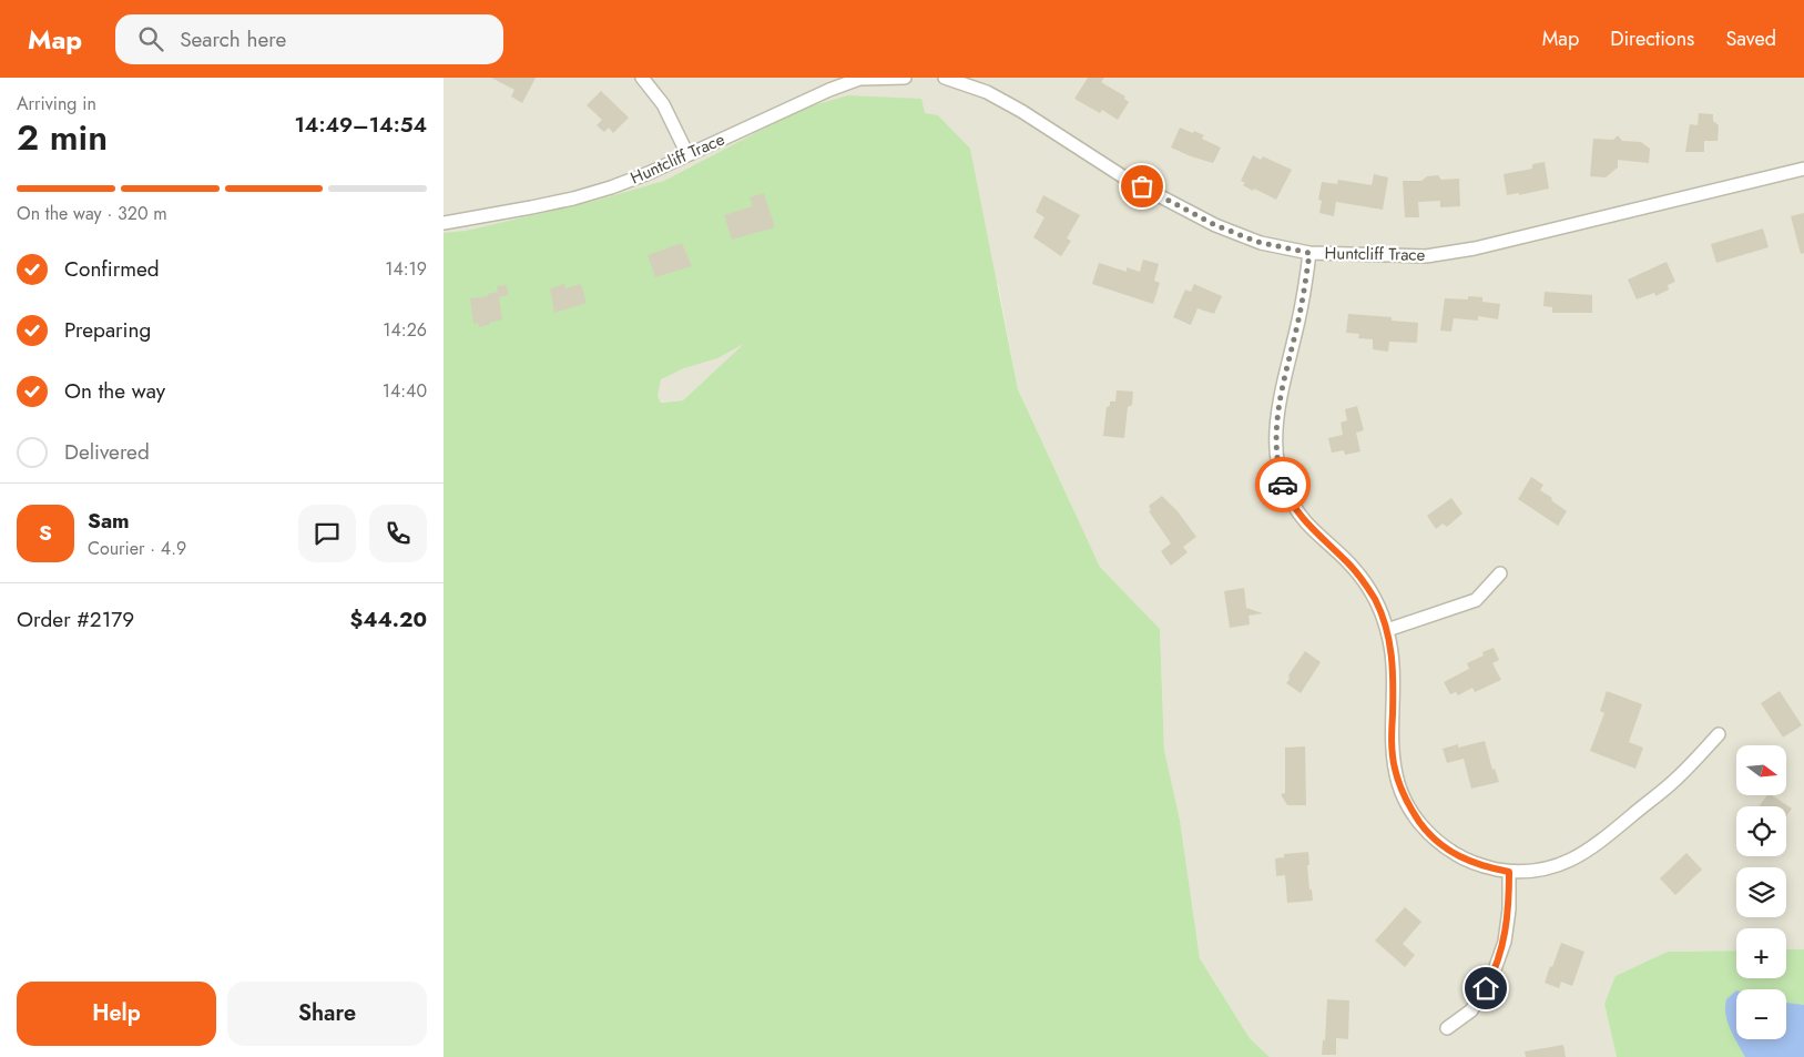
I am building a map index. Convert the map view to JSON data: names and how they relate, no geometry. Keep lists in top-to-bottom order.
{
  "streets": {
    "street": ["Huntcliff Trace"]
  },
  "north": "right",
  "page": {
    "header": "Map",
    "search": "Search here",
    "nav": ["Map", "Directions", "Saved"],
    "heading": ["2 min", "Arriving in", "14:49–14:54"],
    "panel": [
      "Sam",
      "Courier · 4.9",
      "Order #2179",
      "$44.20"
    ],
    "bar": "On the way · 320 m",
    "list": [
      ["Confirmed", "14:19"],
      ["Preparing", "14:26"],
      ["On the way", "14:40"],
      "Delivered"
    ],
    "round": "S",
    "map_buttons": ["+", "−"],
    "buttons": ["Help", "Share"]
  }
}
